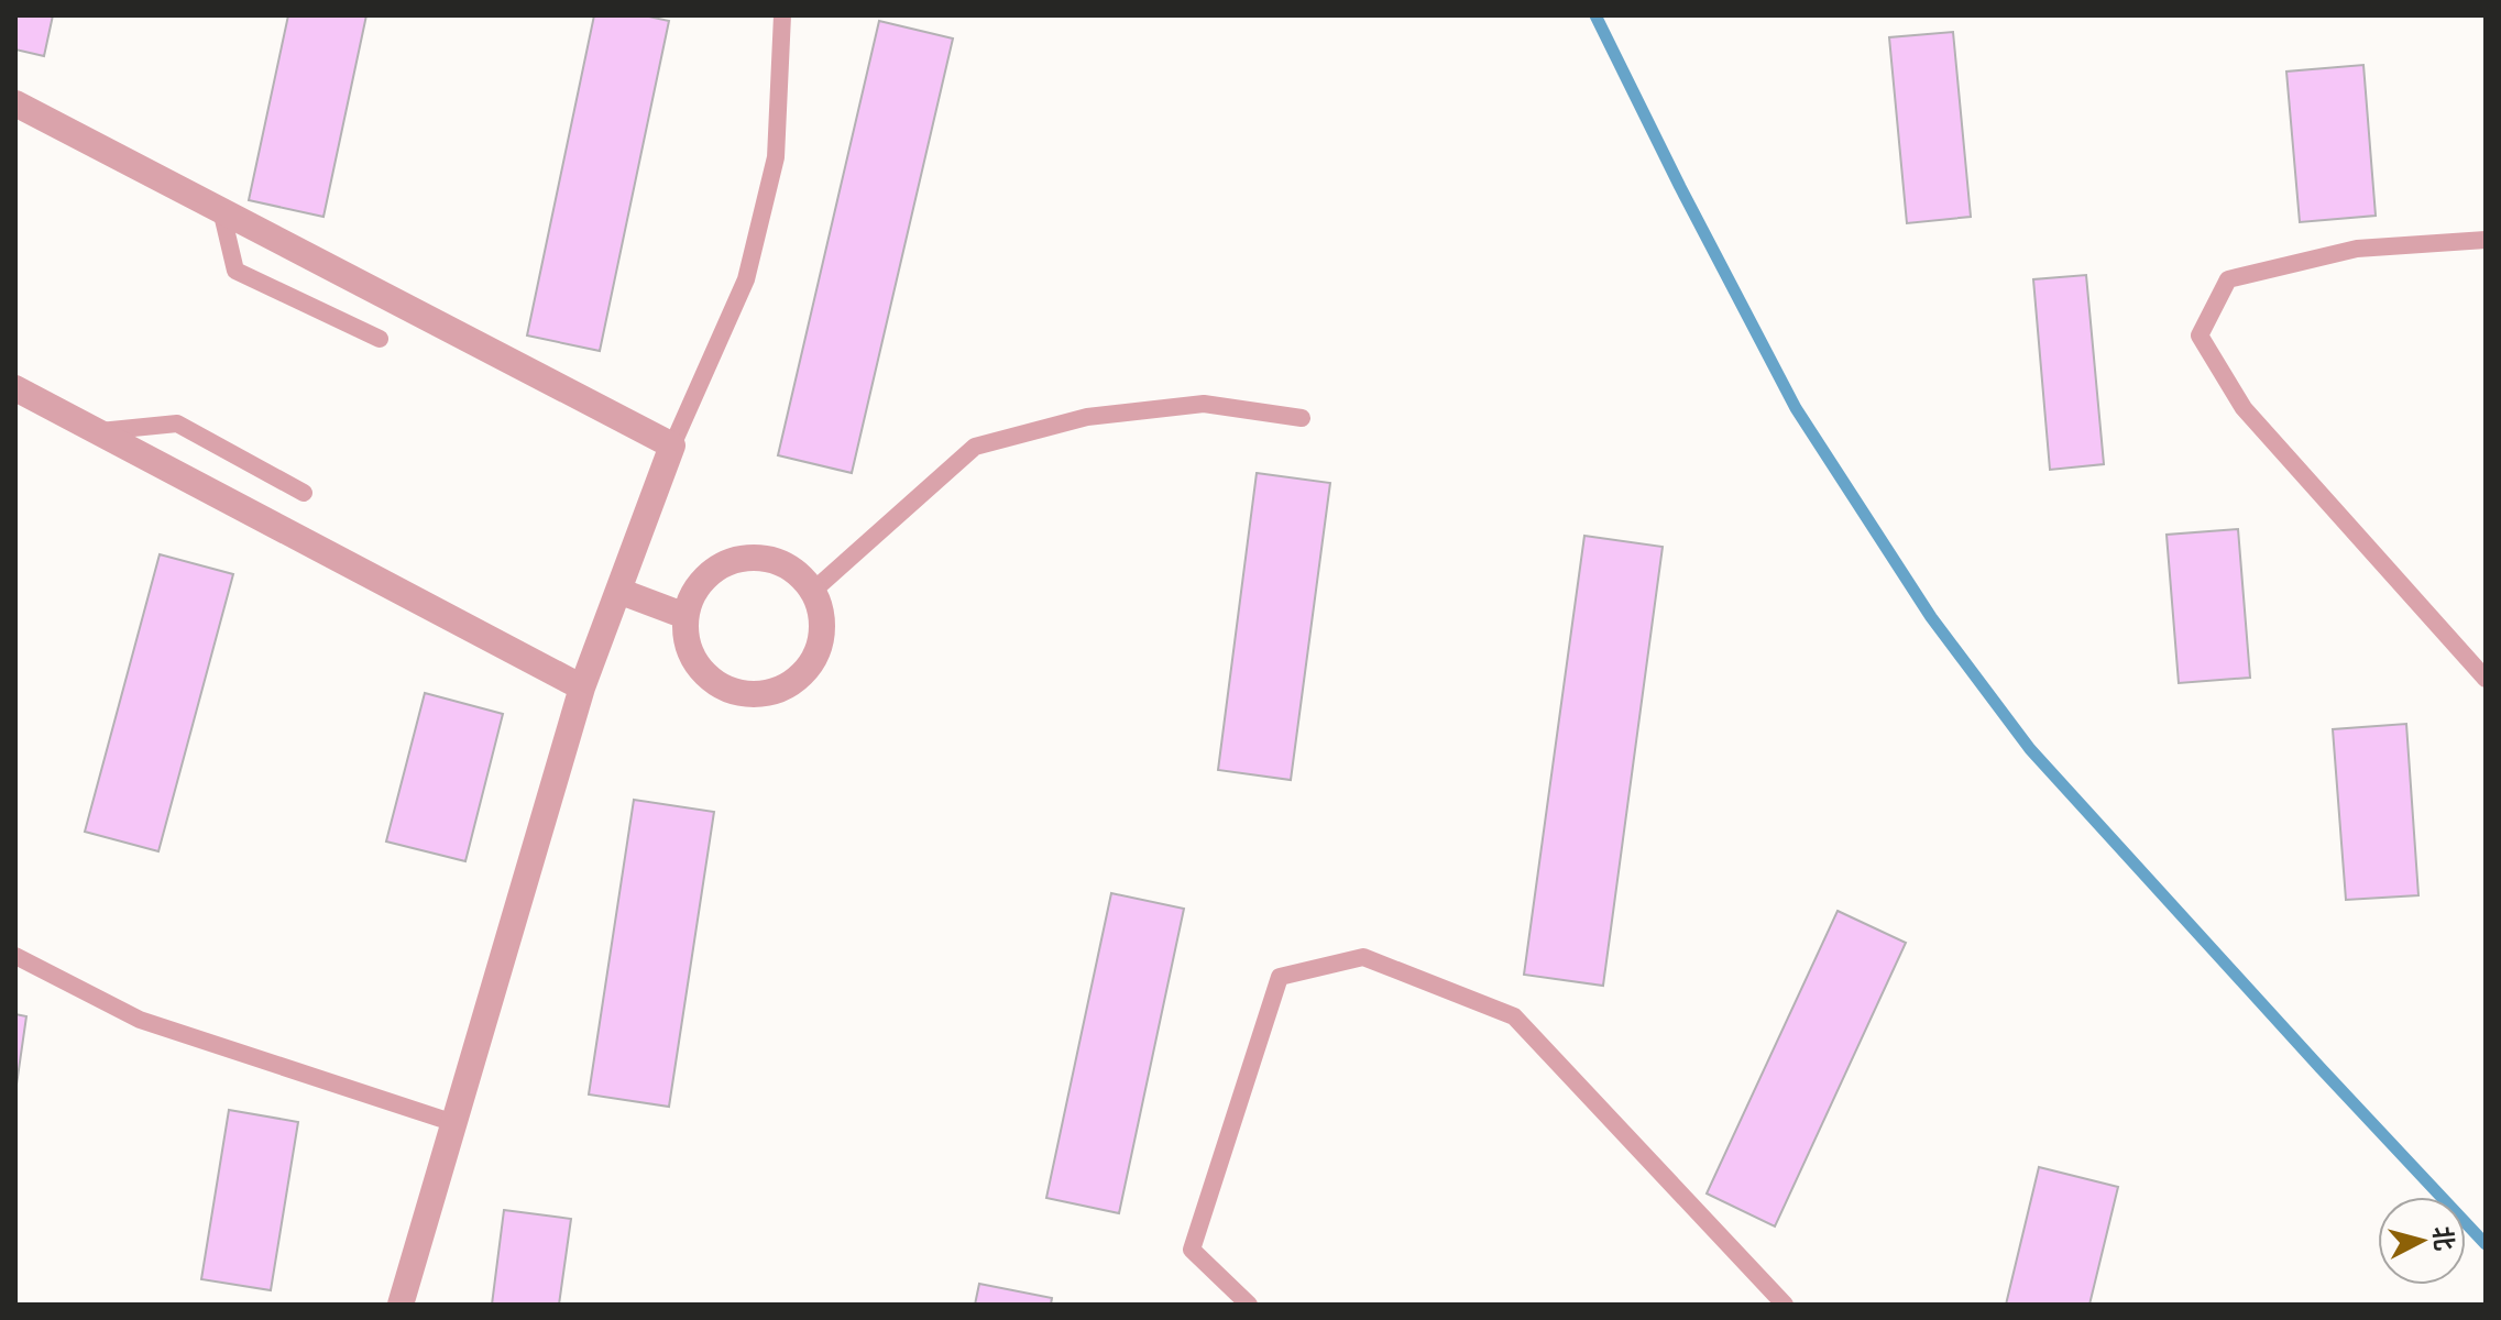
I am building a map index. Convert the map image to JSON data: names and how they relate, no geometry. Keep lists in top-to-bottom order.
{
  "north": "right"
}
